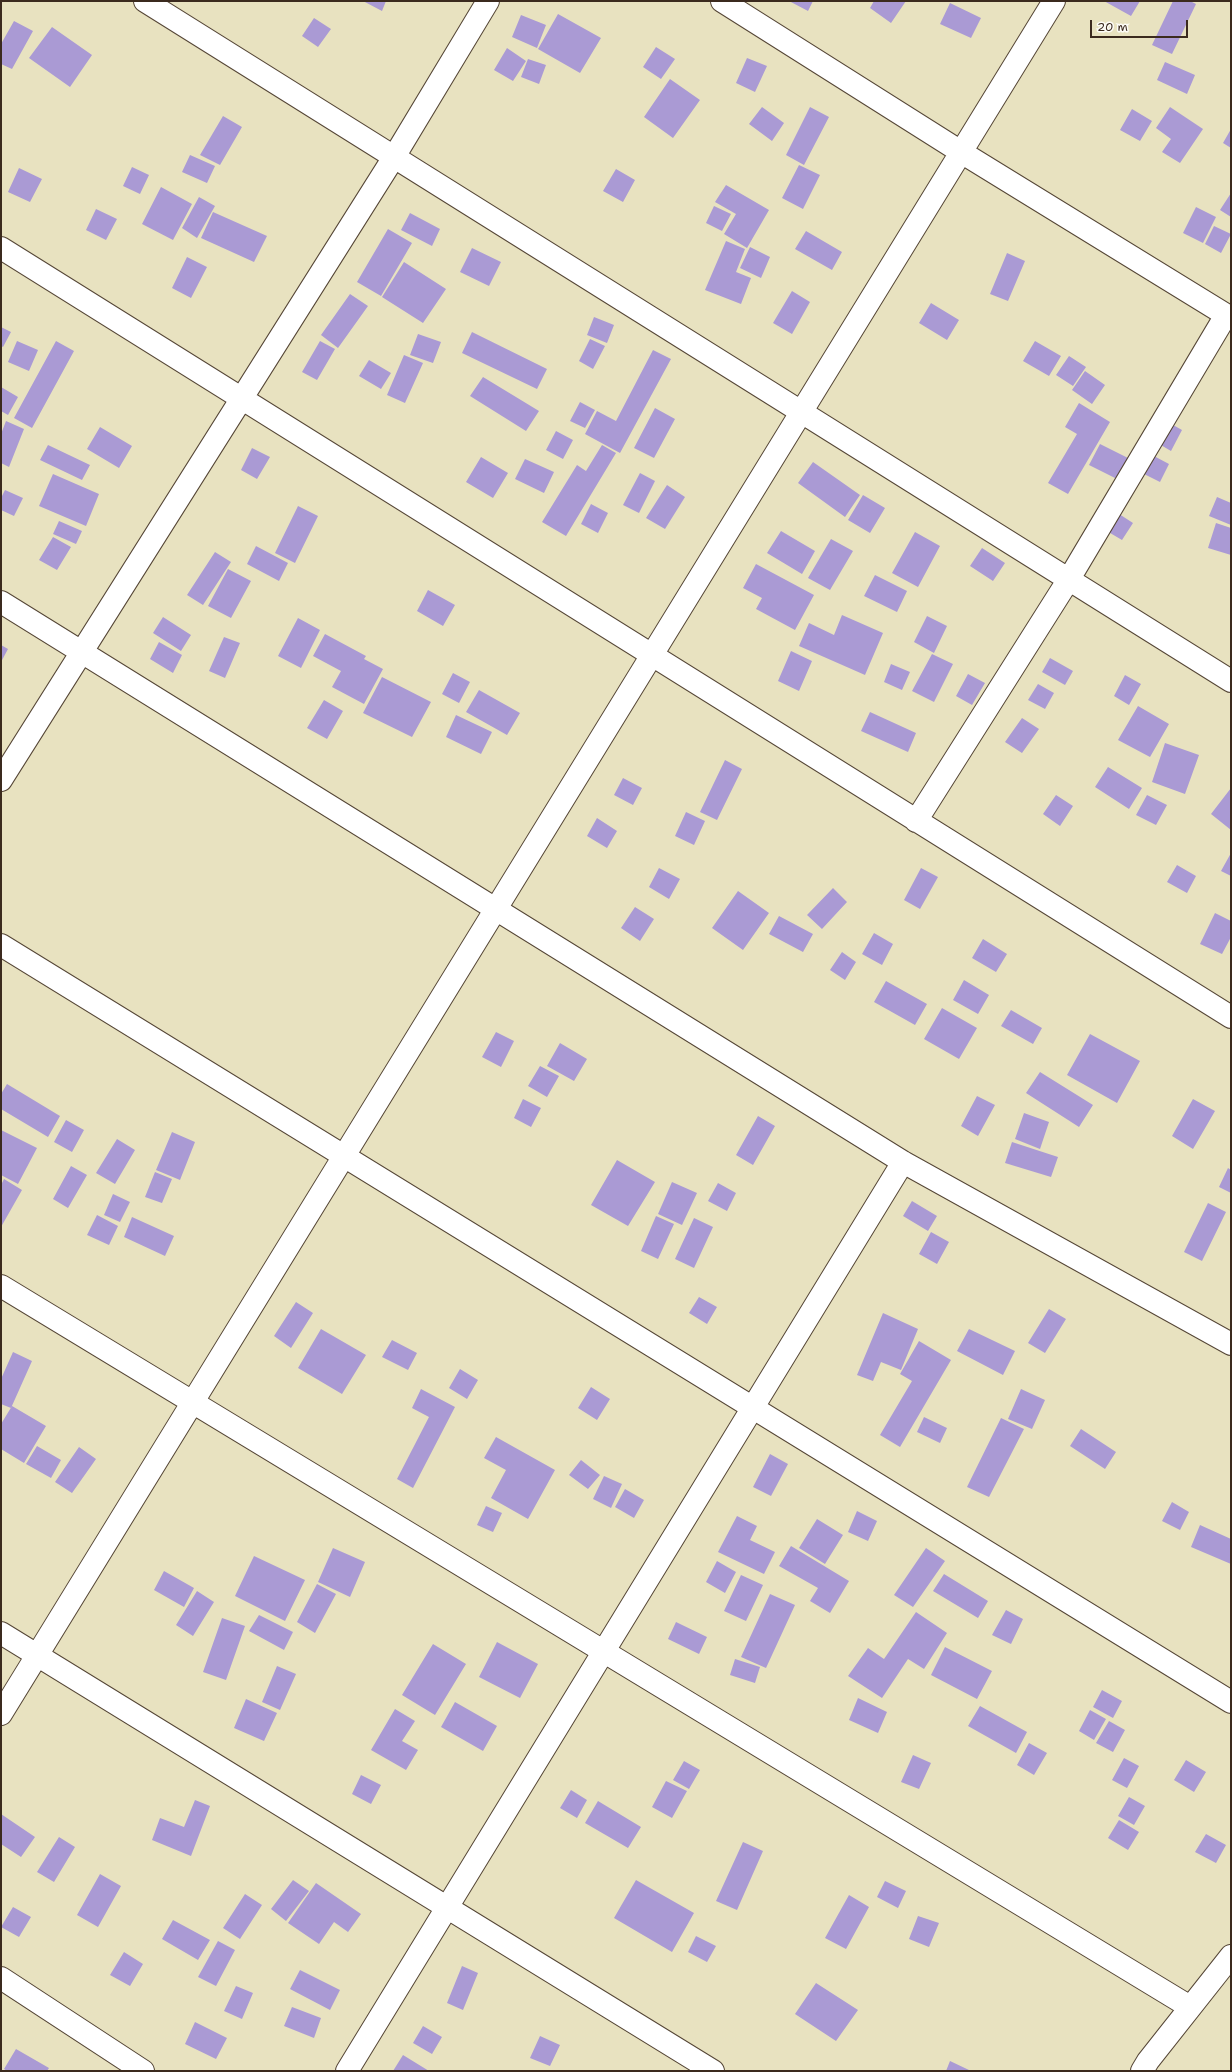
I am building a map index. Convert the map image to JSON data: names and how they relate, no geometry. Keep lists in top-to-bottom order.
{
  "scale_bar": "20 m"
}
